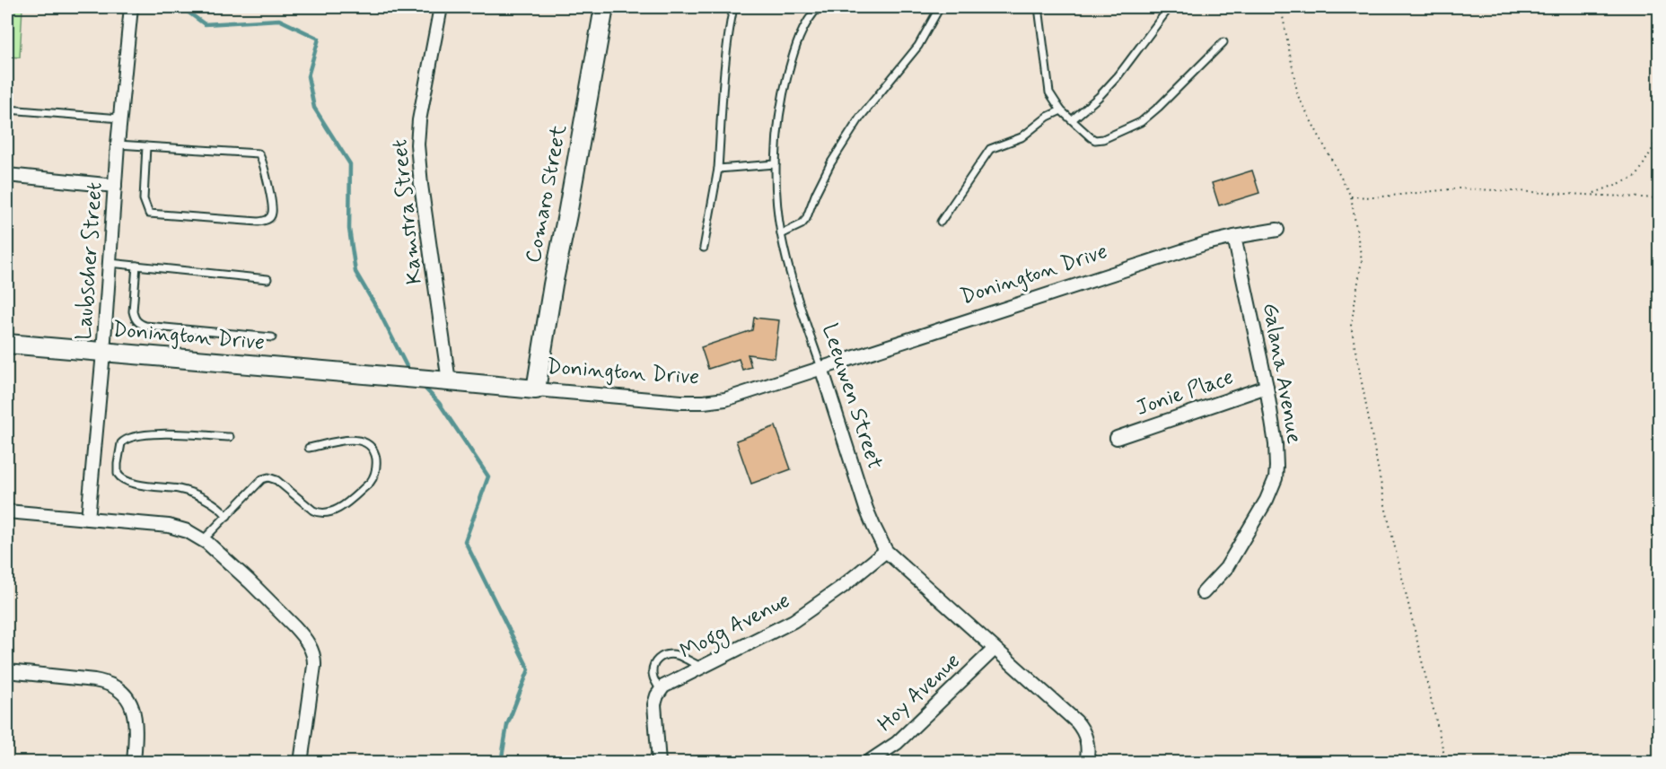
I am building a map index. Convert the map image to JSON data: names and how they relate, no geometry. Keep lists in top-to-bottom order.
{
  "streets": {
    "street": [
      "Comaro Street",
      "Kamstra Street",
      "Laubscher Street",
      "Donington Drive",
      "Galana Avenue",
      "Jonie Place",
      "Leeuwen Street",
      "Mogg Avenue",
      "Hoy Avenue"
    ]
  },
  "crossings": [
    ["Comaro Street", "Donington Drive"],
    ["Kamstra Street", "Donington Drive"],
    ["Laubscher Street", "Donington Drive"],
    ["Donington Drive", "Galana Avenue"],
    ["Donington Drive", "Leeuwen Street"],
    ["Galana Avenue", "Jonie Place"],
    ["Leeuwen Street", "Mogg Avenue"],
    ["Leeuwen Street", "Hoy Avenue"]
  ]
}
